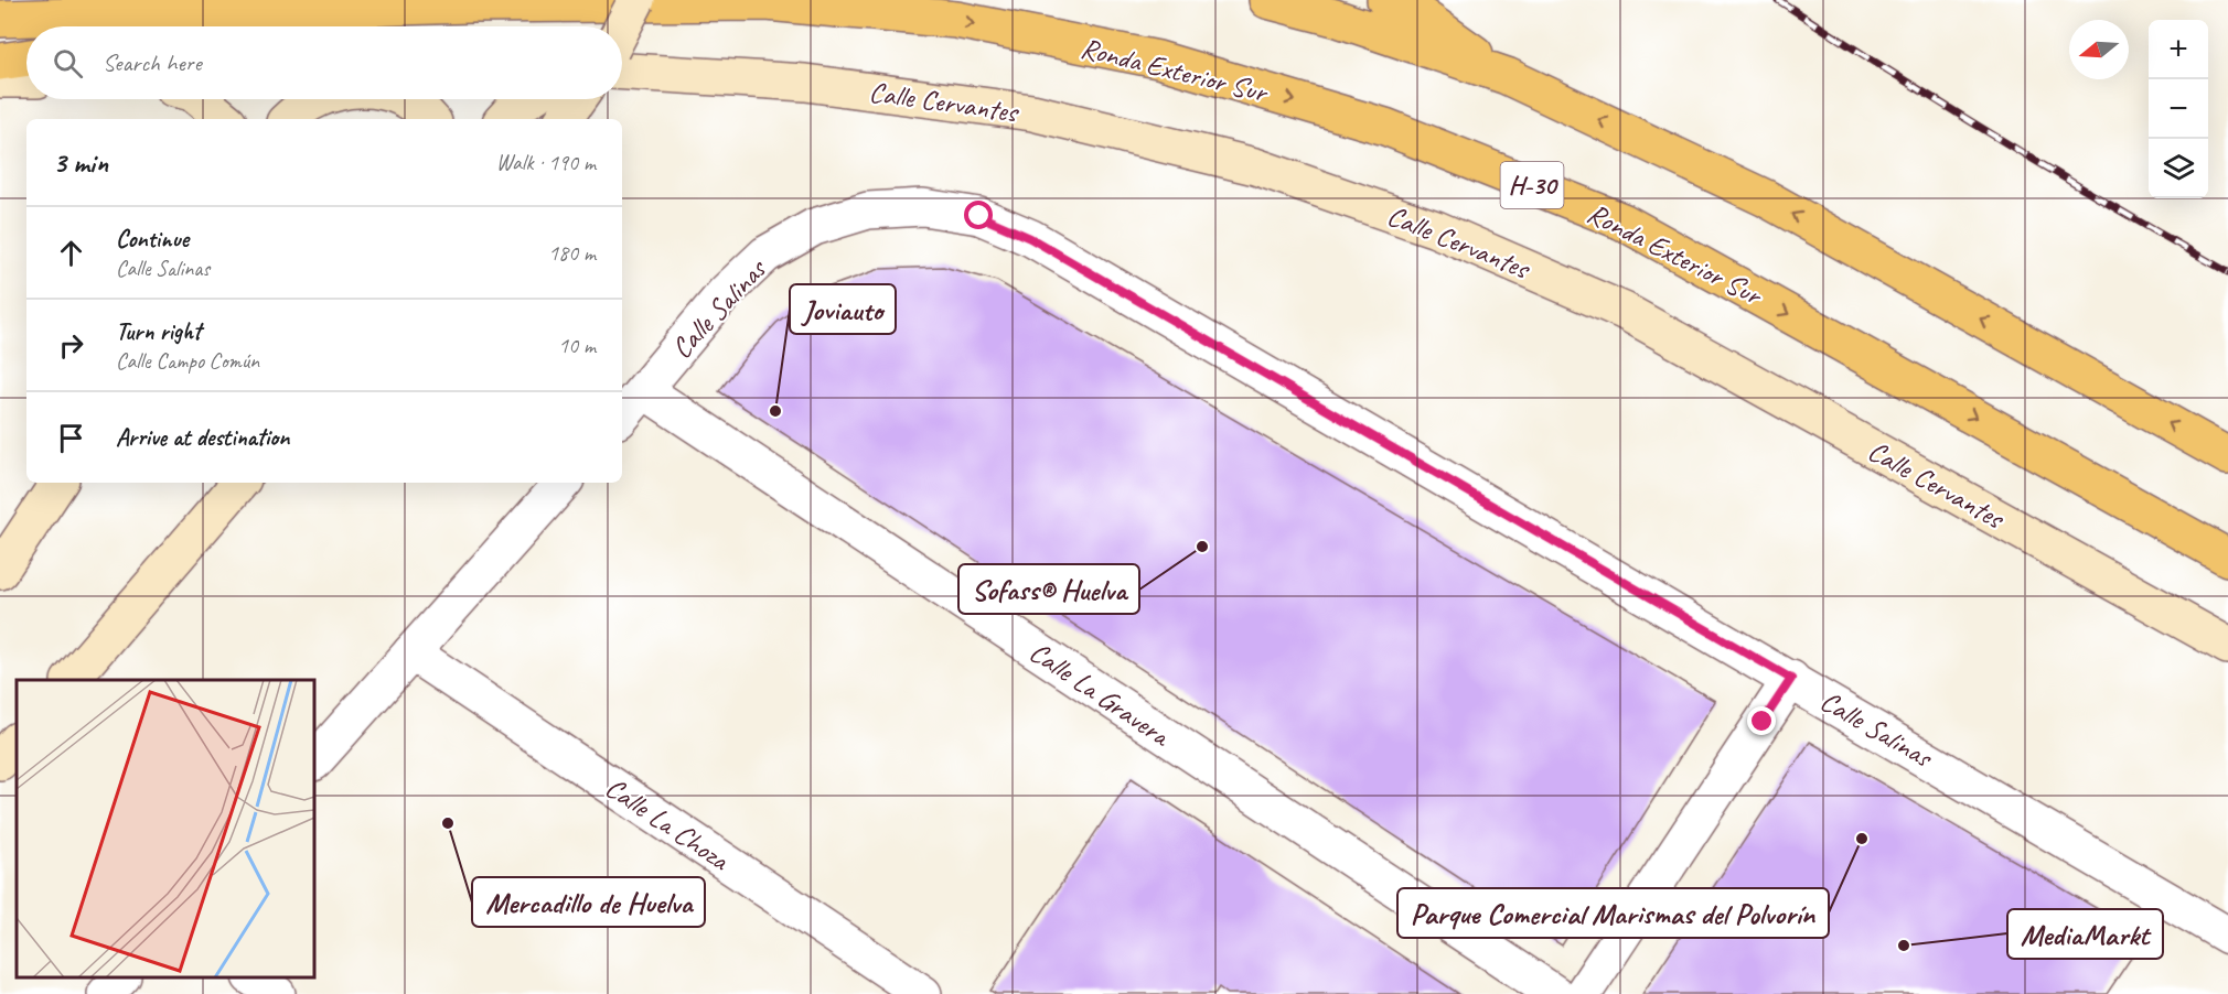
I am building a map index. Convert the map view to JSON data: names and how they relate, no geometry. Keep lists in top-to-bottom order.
{
  "streets": {
    "highway": ["Ronda Exterior Sur", "H-30"],
    "street": [
      "Calle Cervantes",
      "Calle Salinas",
      "Calle La Gravera",
      "Calle La Choza"
    ]
  },
  "crossings": [
    ["Ronda Exterior Sur", "H-30"],
    ["Calle Salinas", "Calle La Gravera"]
  ],
  "places": [
    "Joviauto",
    "Sofass® Huelva",
    "Mercadillo de Huelva",
    "Parque Comercial Marismas del Polvorín",
    "MediaMarkt"
  ],
  "north": "left",
  "page": {
    "map_buttons": ["+", "−"],
    "search": "Search here",
    "heading": ["3 min", "Walk · 190 m"],
    "list": [
      ["Continue", "Calle Salinas", "180 m"],
      ["Turn right", "Calle Campo Común", "10 m"],
      "Arrive at destination"
    ]
  }
}
